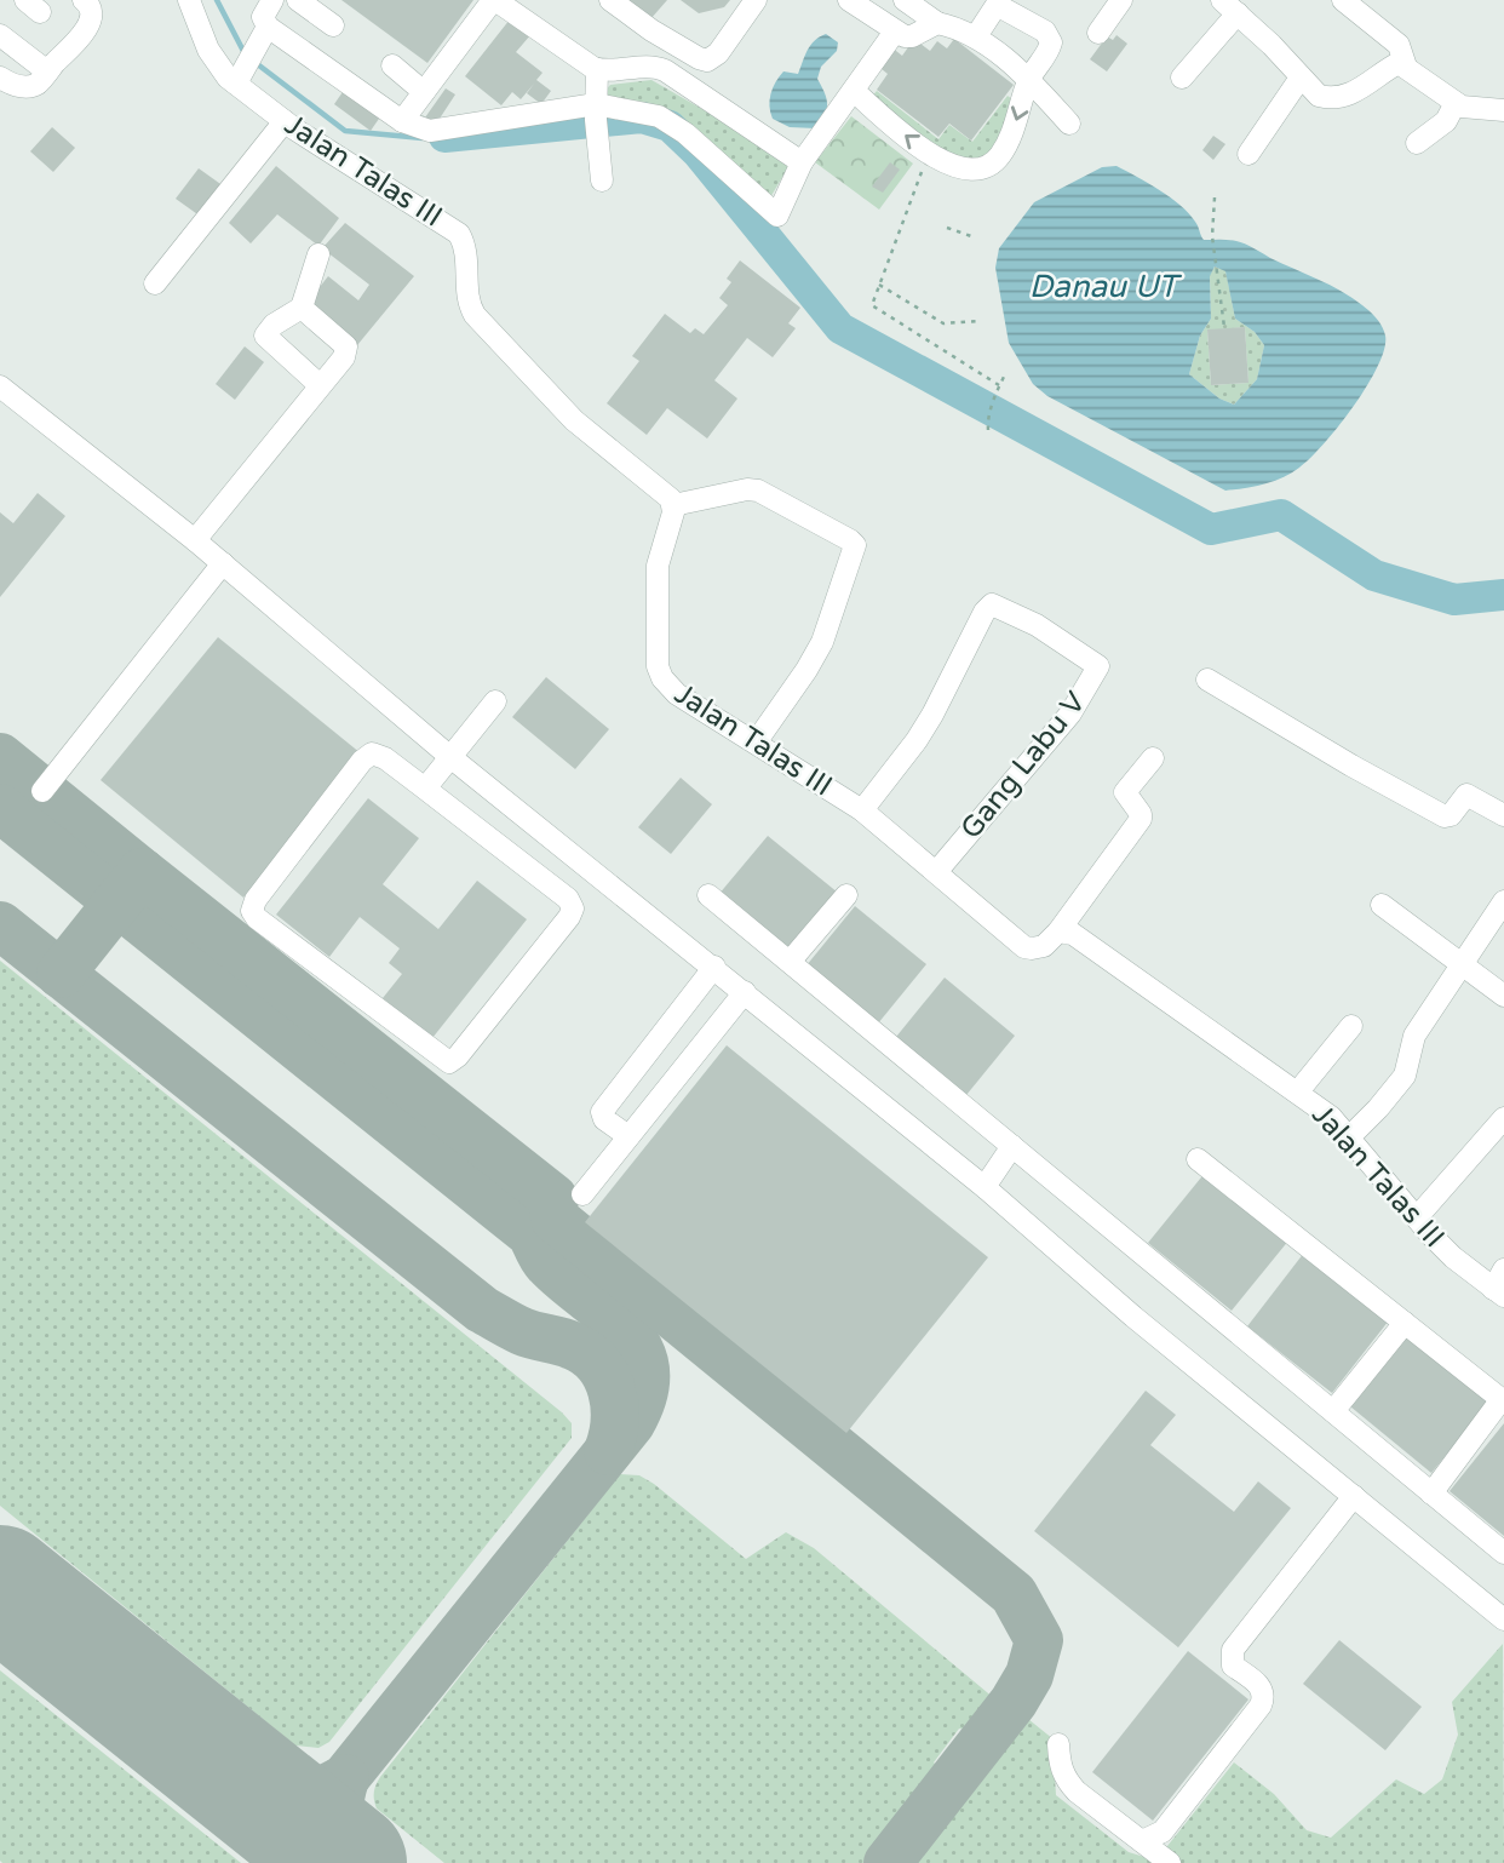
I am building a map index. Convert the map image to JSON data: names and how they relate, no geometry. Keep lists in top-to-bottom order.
{
  "streets": {
    "street": ["Jalan Talas III", "Gang Labu V"]
  },
  "crossings": [
    ["Jalan Talas III", "Gang Labu V"]
  ],
  "water": ["Danau UT"]
}
